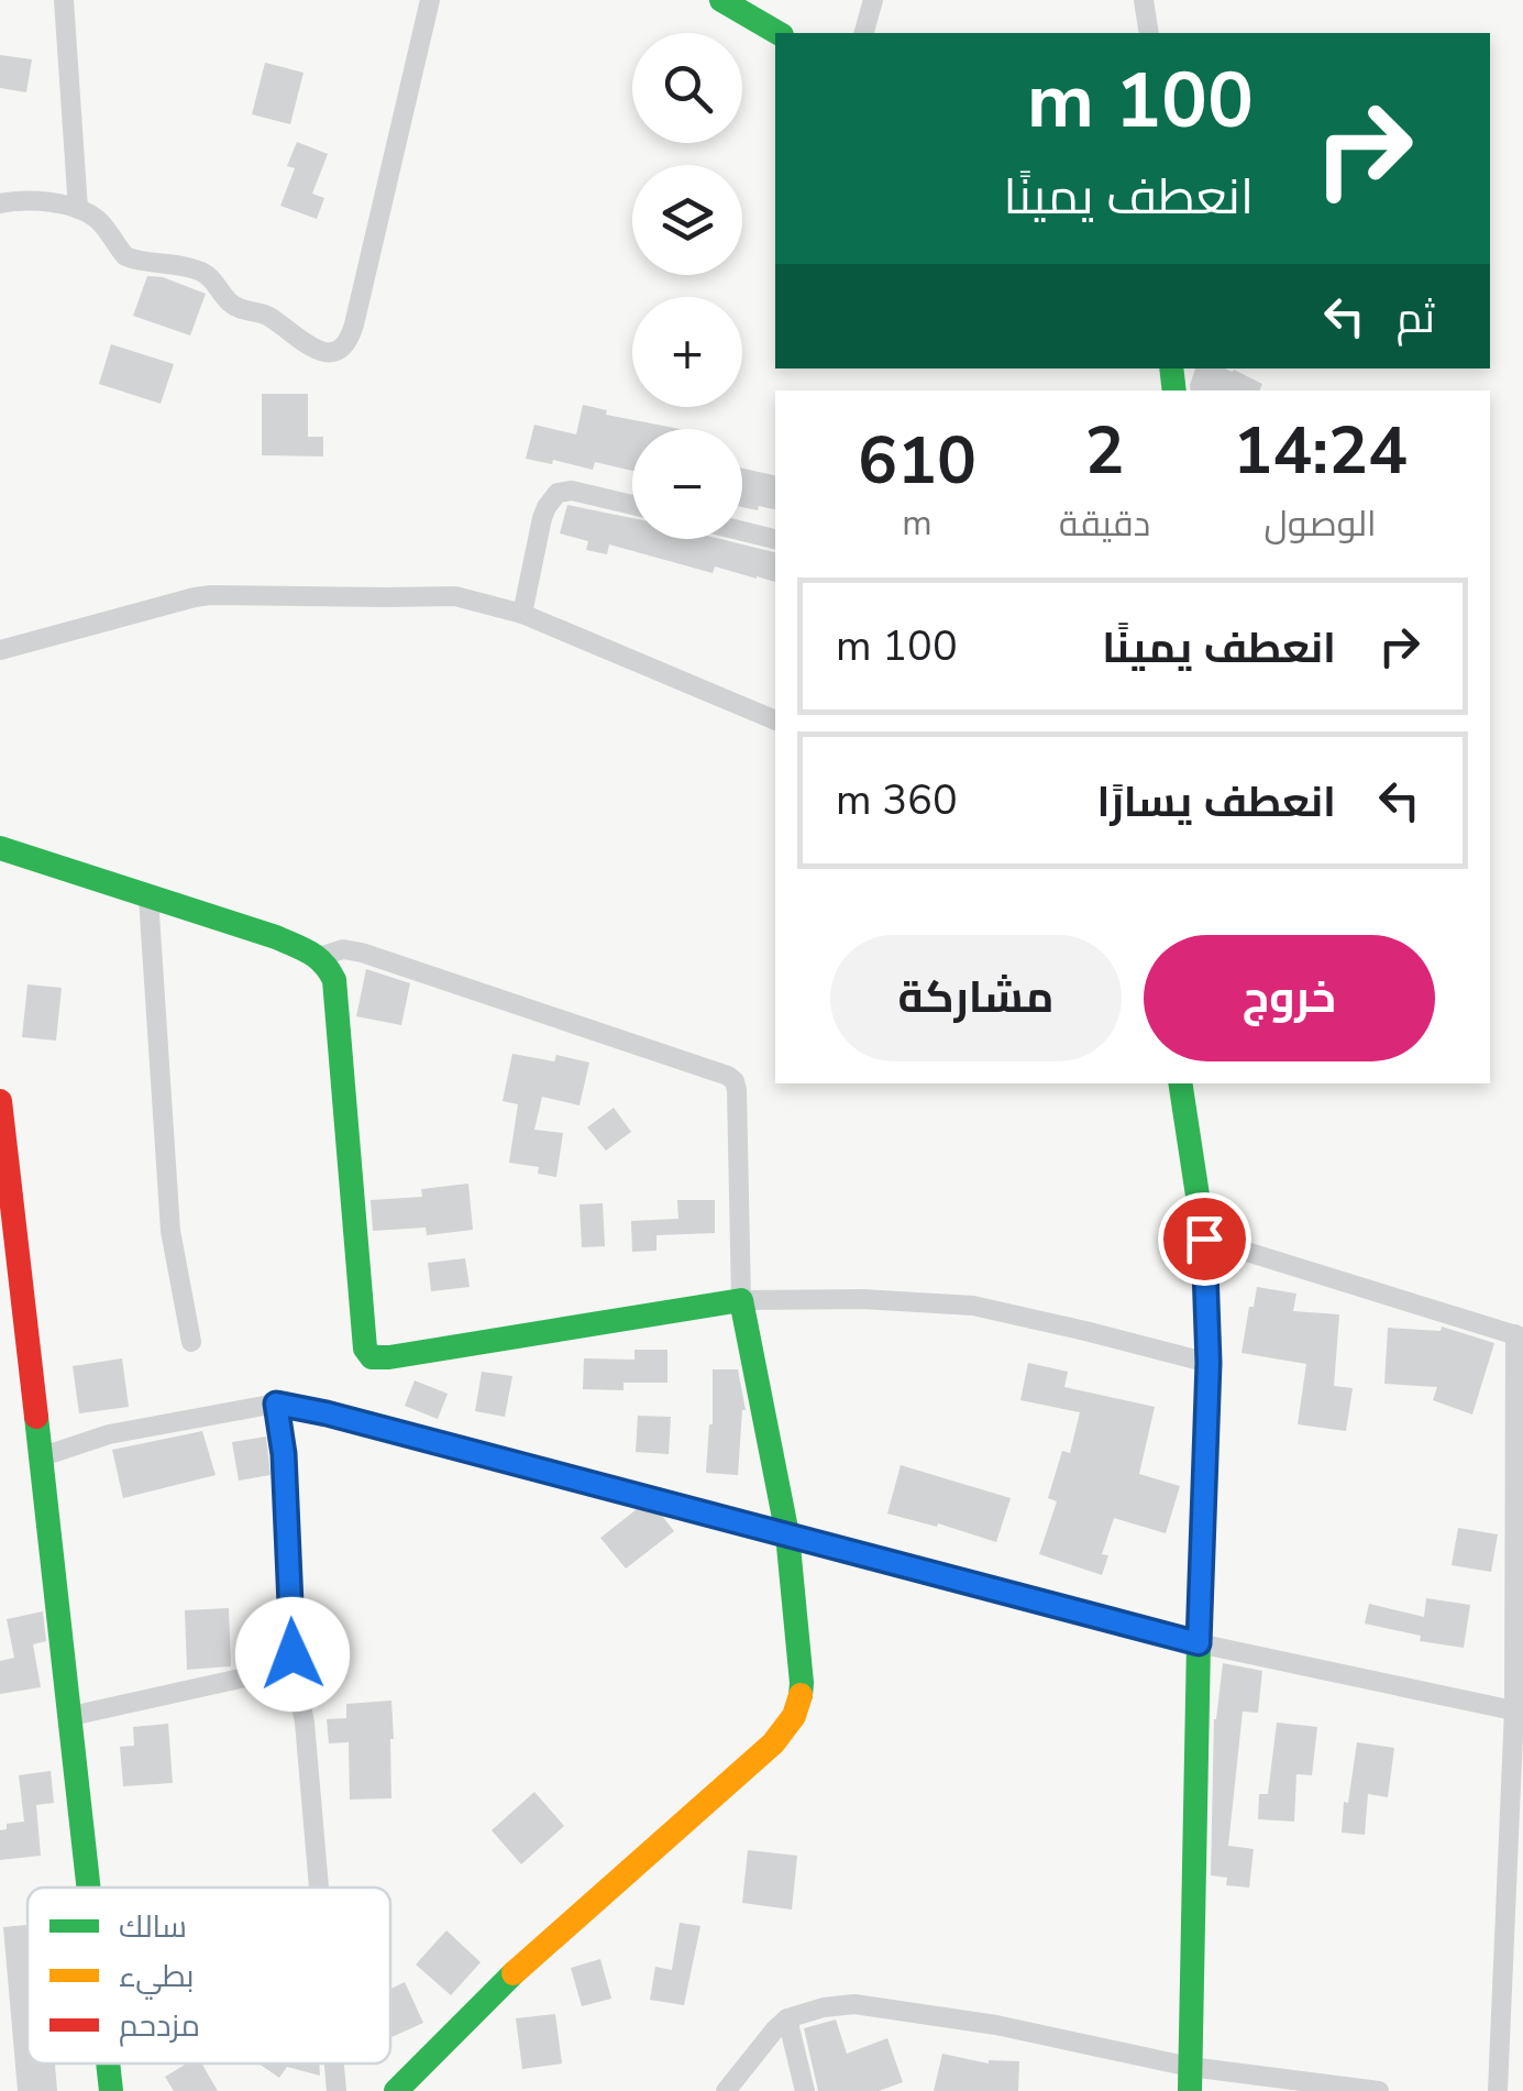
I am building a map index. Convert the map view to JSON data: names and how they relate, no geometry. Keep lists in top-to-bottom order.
{
  "legend": ["سالك", "بطيء", "مزدحم"],
  "page": {
    "map_buttons": ["+", "−"],
    "turn": ["100 m", "انعطف يمينًا"],
    "then": "ثم",
    "eta": [
      "14:24",
      "الوصول",
      "2",
      "دقيقة",
      "610",
      "m"
    ],
    "list": [
      {
        "name": "انعطف يمينًا",
        "value": "100 m"
      },
      {
        "name": "انعطف يسارًا",
        "value": "360 m"
      }
    ],
    "buttons": ["خروج", "مشاركة"]
  }
}
